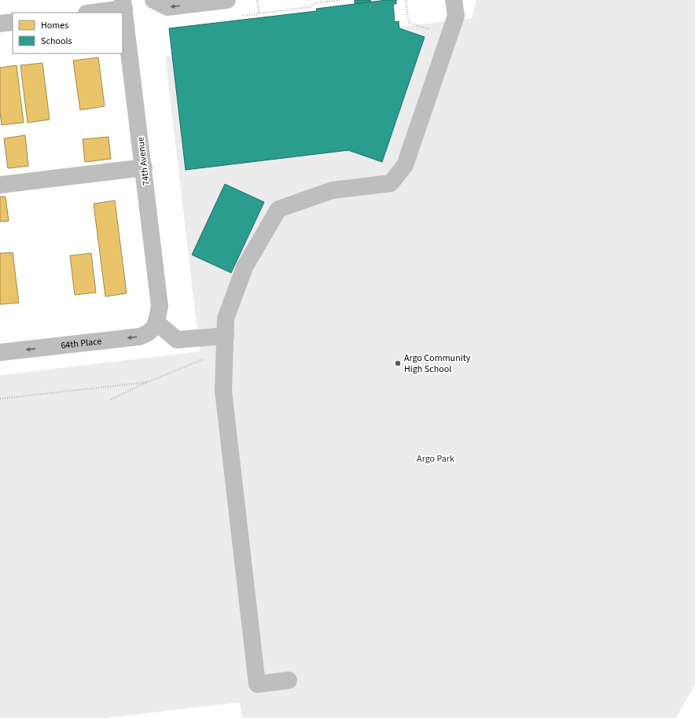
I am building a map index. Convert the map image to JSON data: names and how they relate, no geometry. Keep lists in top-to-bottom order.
{
  "streets": {
    "street": ["74th Avenue", "64th Place"]
  },
  "crossings": [
    ["74th Avenue", "64th Place"]
  ],
  "one_way": ["64th Place"],
  "parks": ["Argo Park"],
  "places": ["Argo Community High School"],
  "legend": ["Homes", "Schools"]
}
